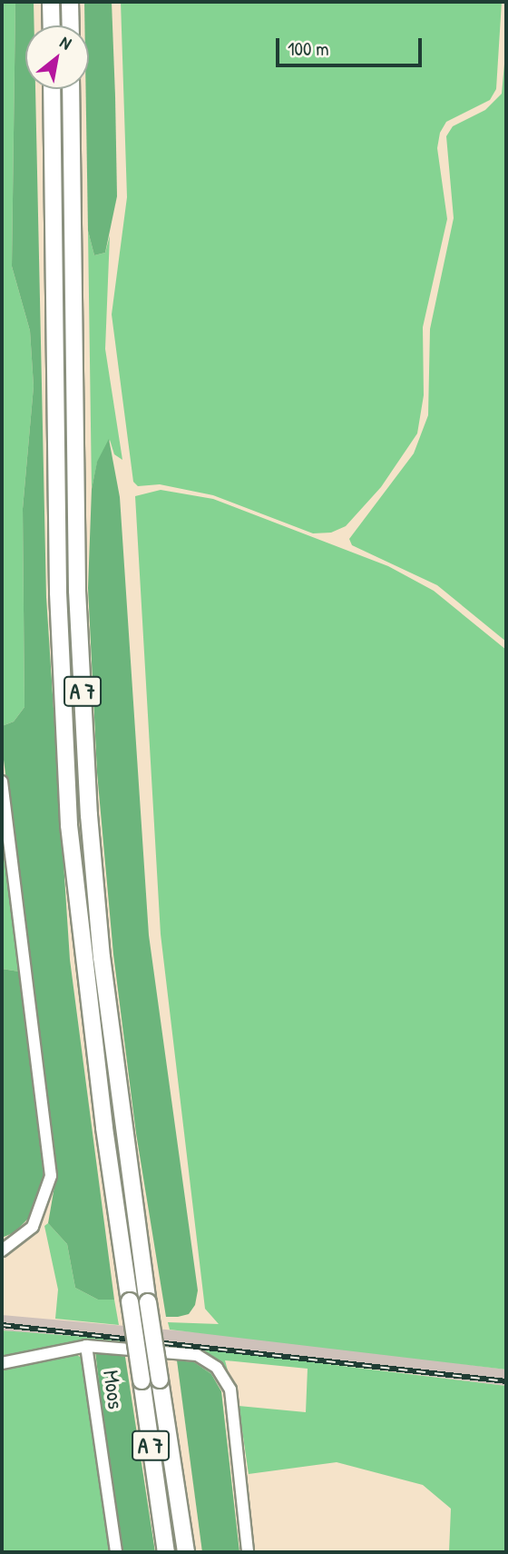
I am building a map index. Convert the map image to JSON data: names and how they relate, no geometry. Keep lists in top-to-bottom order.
{
  "streets": {
    "highway": ["A 7"],
    "street": ["Moos"]
  },
  "scale_bar": "100 m",
  "north": "top right"
}
